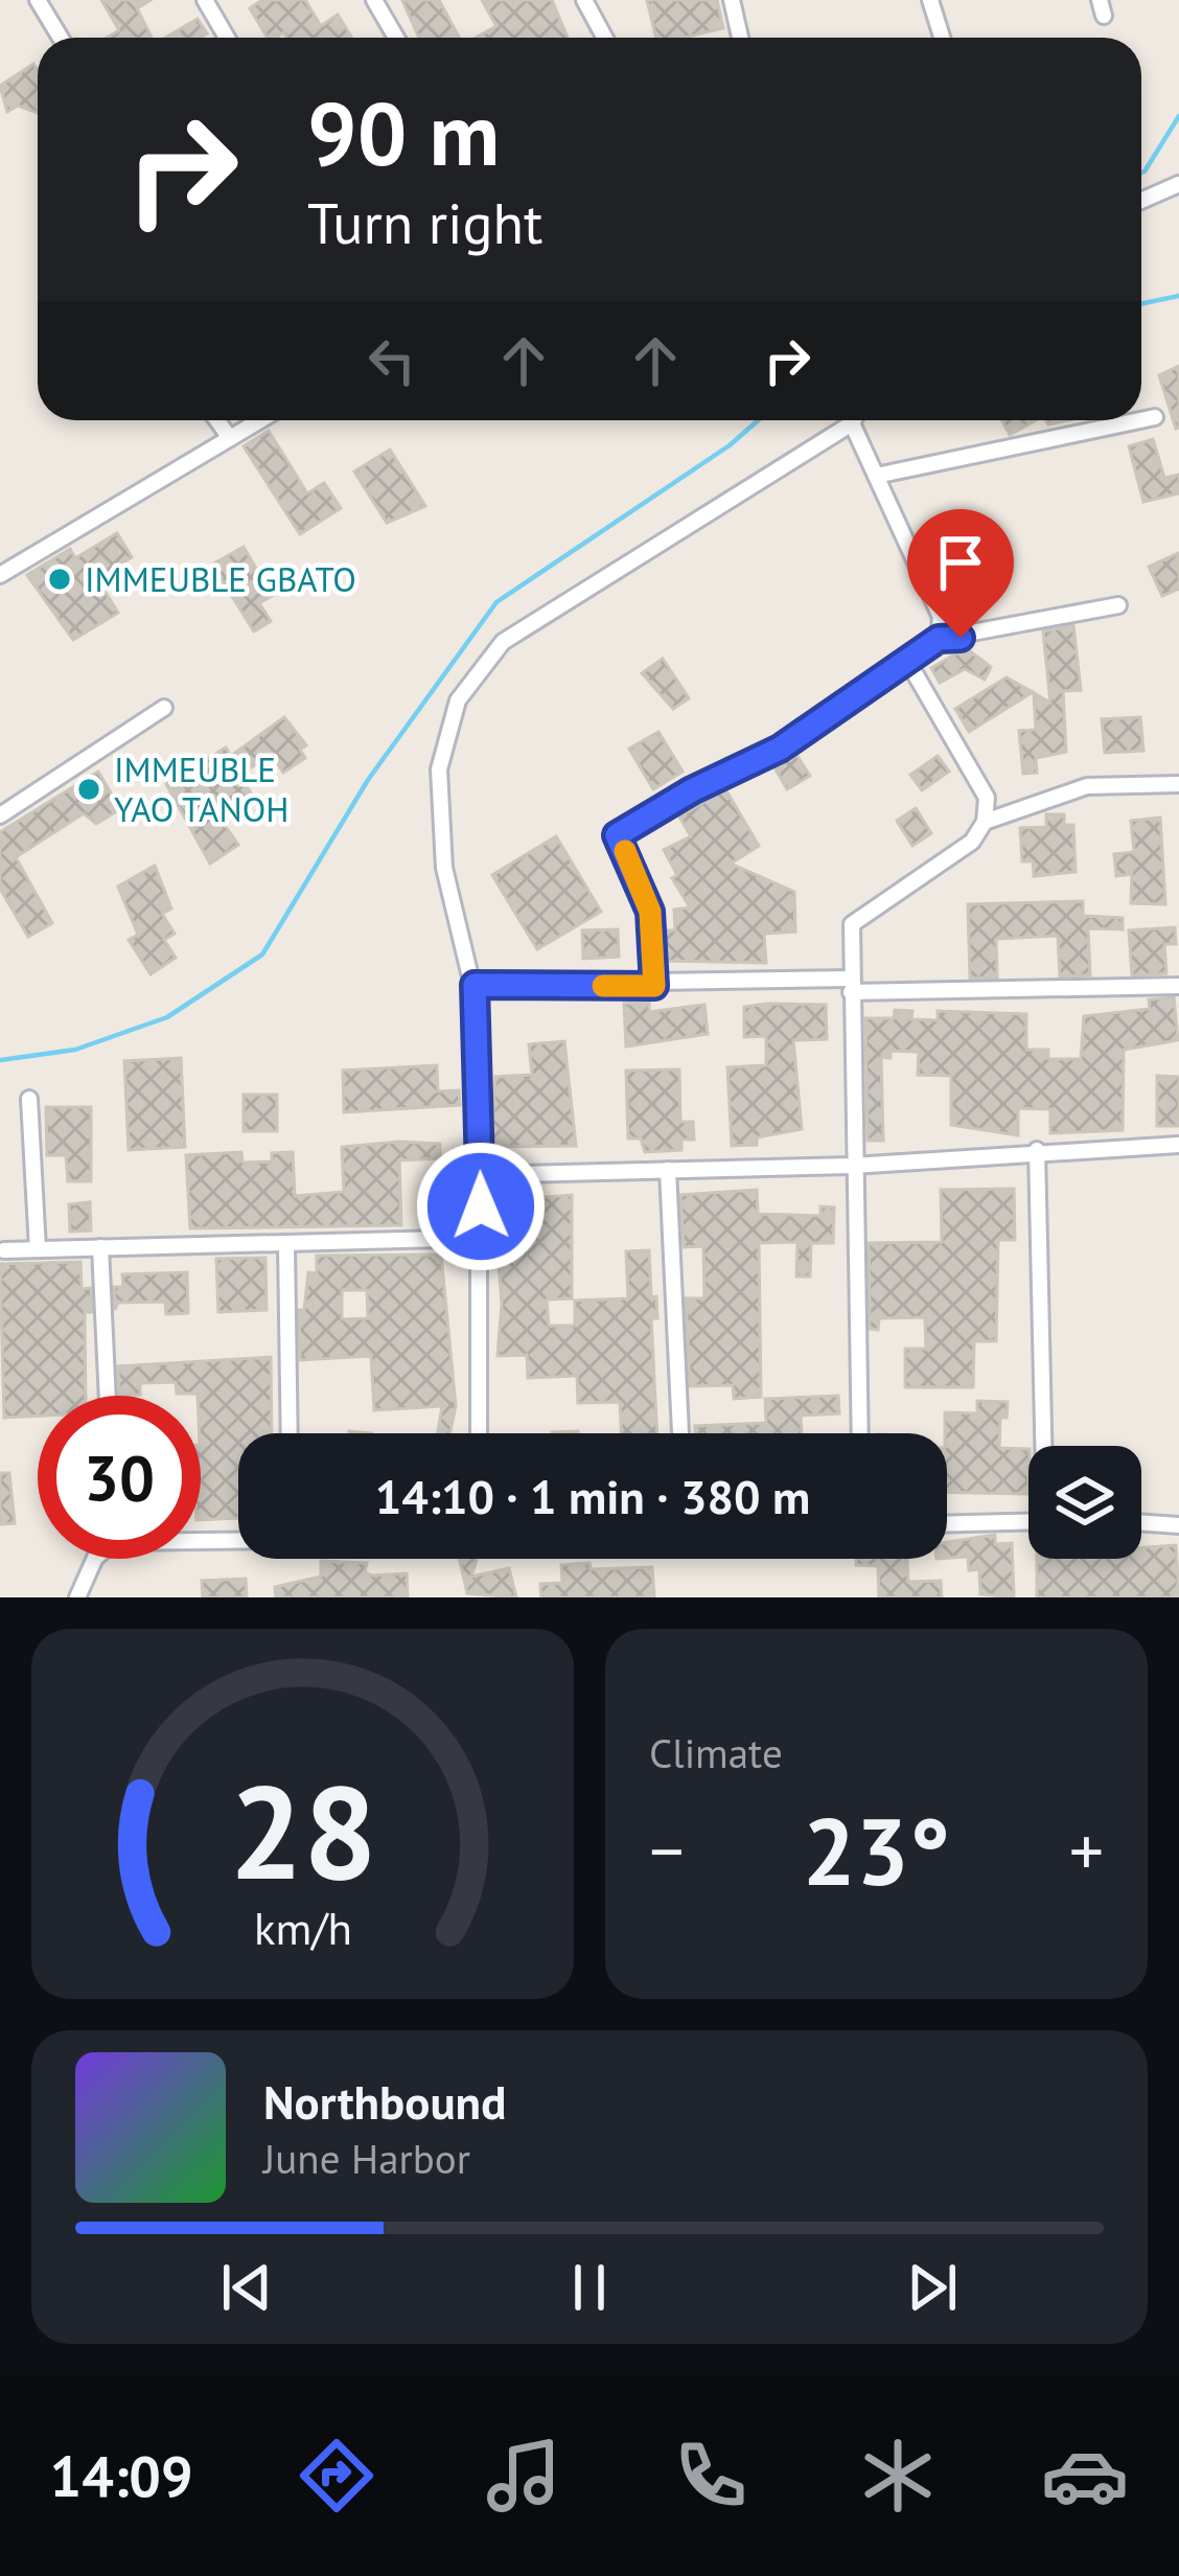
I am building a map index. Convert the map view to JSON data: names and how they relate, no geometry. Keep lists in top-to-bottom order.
{
  "places": ["IMMEUBLE GBATO", "IMMEUBLE YAO TANOH"],
  "page": {
    "turn": ["90 m", "Turn right"],
    "limit": "30",
    "trip": "14:10 · 1 min · 380 m",
    "tile": "Climate",
    "heat": ["−", "23°", "+"],
    "song": ["Northbound", "June Harbor"],
    "tabs": "14:09",
    "gauge": ["28", "km/h"]
  }
}
